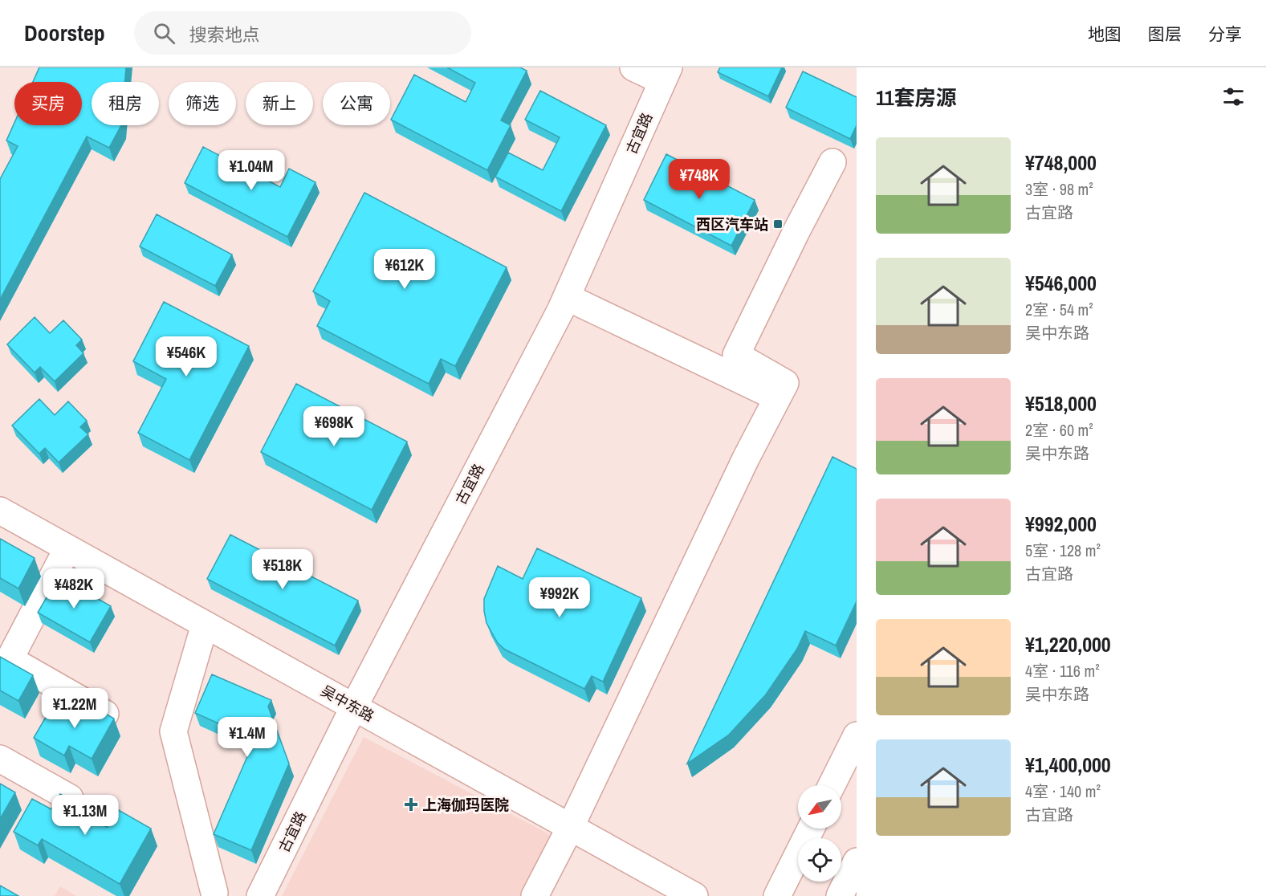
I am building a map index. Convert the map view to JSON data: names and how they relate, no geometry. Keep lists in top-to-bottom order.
{
  "streets": {
    "main road": ["古宜路", "吴中东路"]
  },
  "crossings": [
    ["古宜路", "吴中东路"]
  ],
  "places": {
    "transit": ["西区汽车站"],
    "health": ["上海伽玛医院"]
  },
  "north": "bottom left",
  "page": {
    "header": "Doorstep",
    "search": "搜索地点",
    "nav": ["地图", "图层", "分享"],
    "heading": "11套房源",
    "chip": [
      "买房",
      "租房",
      "筛选",
      "新上",
      "公寓"
    ],
    "list": [
      {
        "name": "¥748,000",
        "note": "3室 · 98 m² · 古宜路"
      },
      {
        "name": "¥546,000",
        "note": "2室 · 54 m² · 吴中东路"
      },
      {
        "name": "¥518,000",
        "note": "2室 · 60 m² · 吴中东路"
      },
      {
        "name": "¥992,000",
        "note": "5室 · 128 m² · 古宜路"
      },
      {
        "name": "¥1,220,000",
        "note": "4室 · 116 m² · 吴中东路"
      },
      {
        "name": "¥1,400,000",
        "note": "4室 · 140 m² · 古宜路"
      }
    ],
    "price": [
      "¥1.04M",
      "¥748K",
      "¥612K",
      "¥546K",
      "¥698K",
      "¥518K",
      "¥482K",
      "¥992K",
      "¥1.22M",
      "¥1.4M",
      "¥1.13M"
    ]
  }
}
